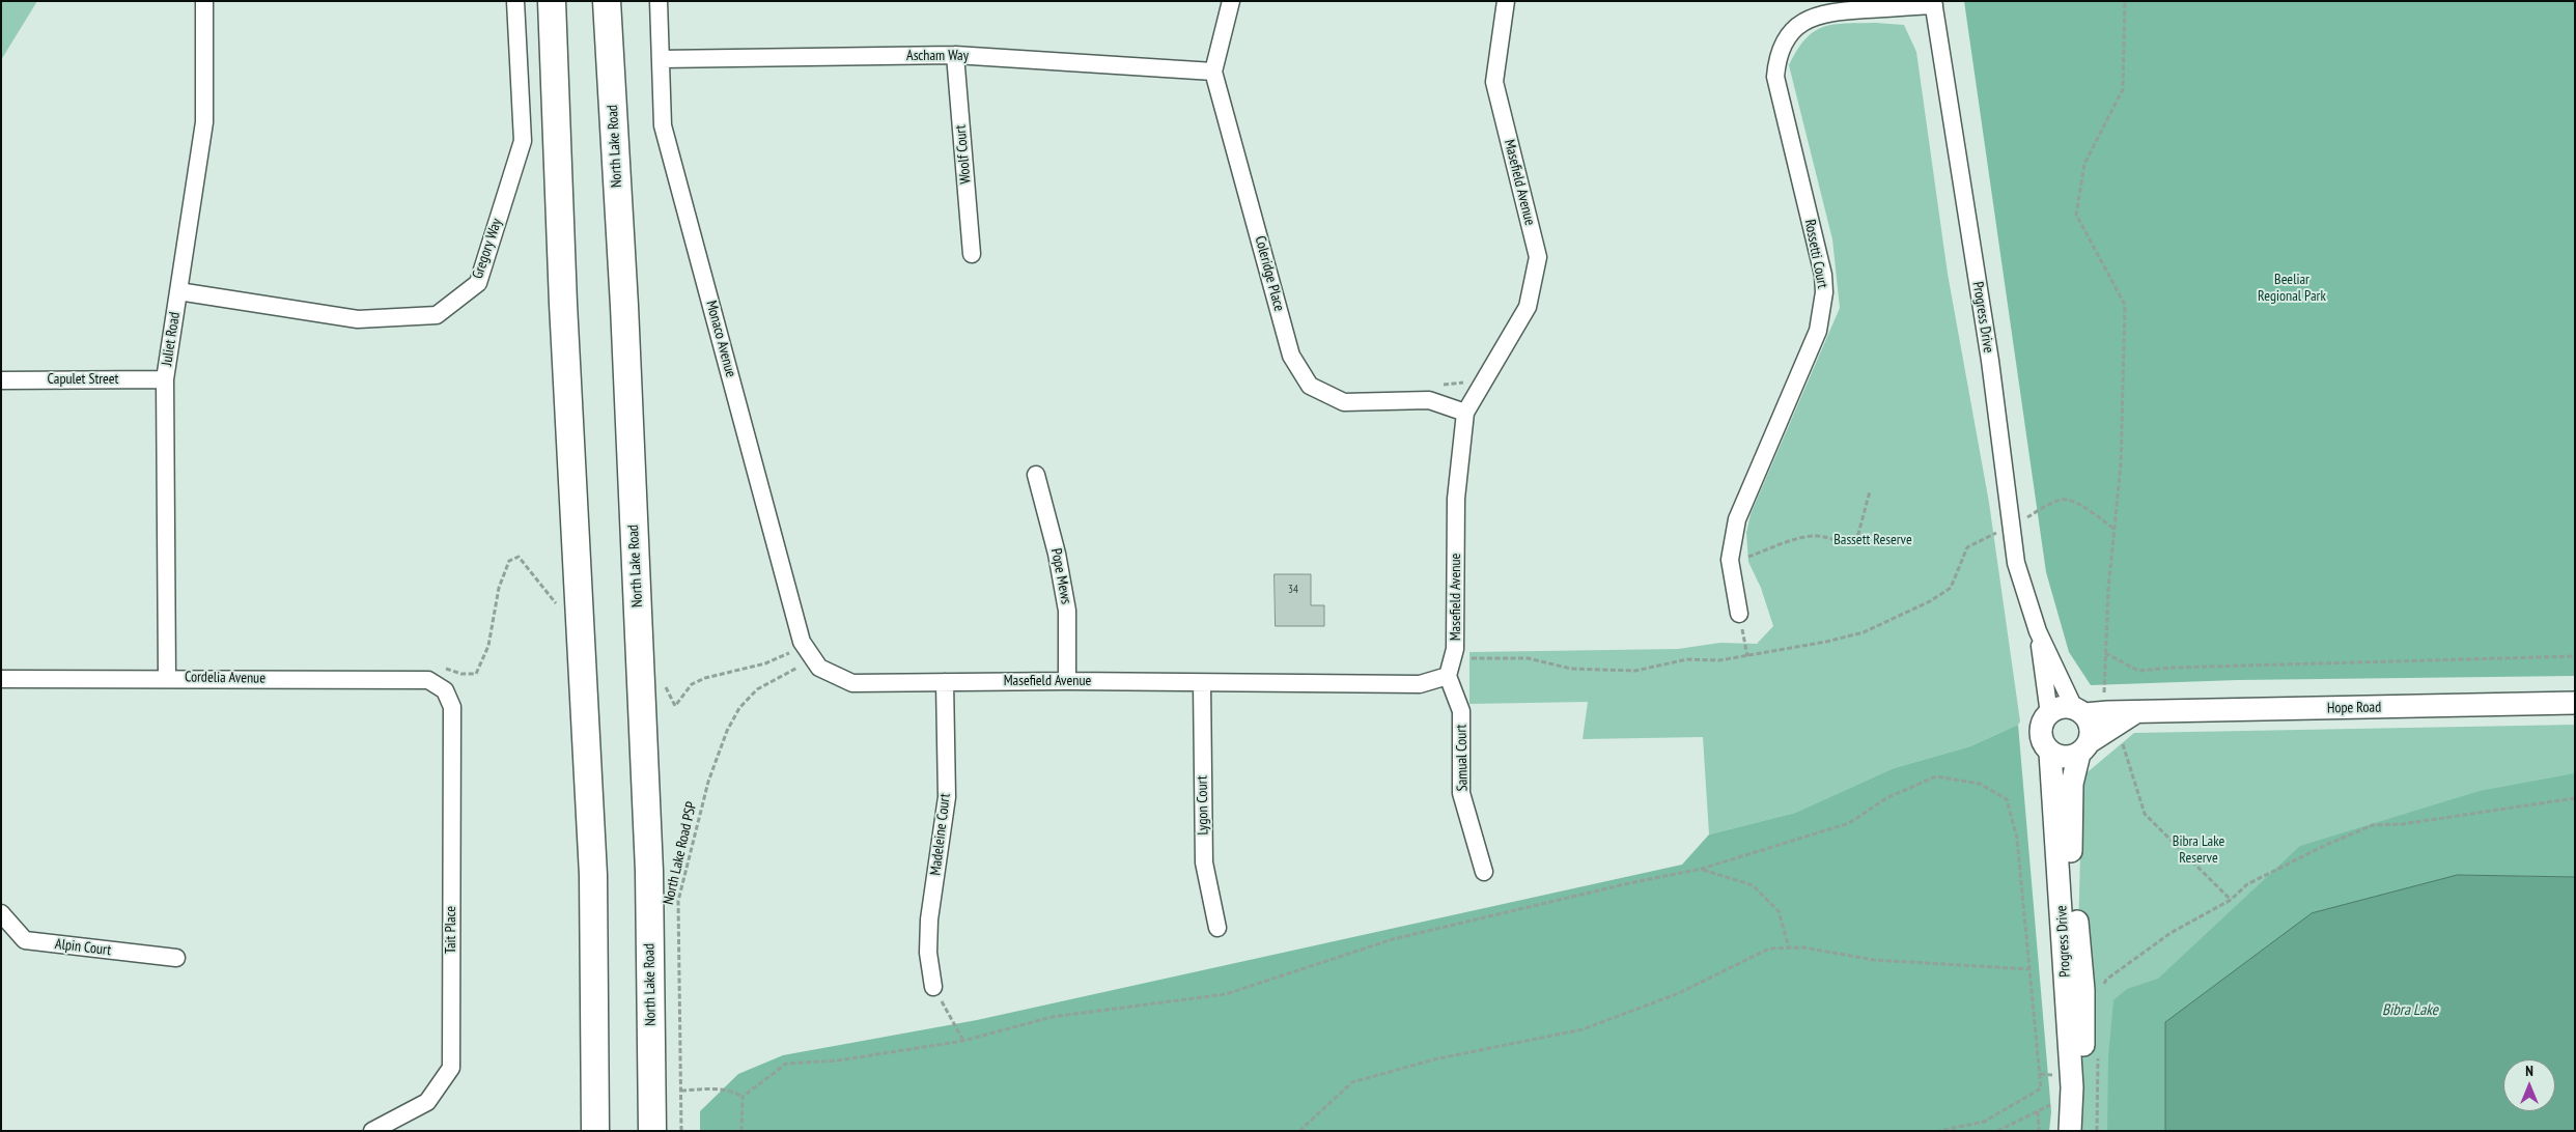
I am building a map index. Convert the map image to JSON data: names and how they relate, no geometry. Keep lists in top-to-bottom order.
{
  "streets": {
    "main road": ["North Lake Road"],
    "street": [
      "Ascham Way",
      "Woolf Court",
      "Masefield Avenue",
      "Gregory Way",
      "Rossetti Court",
      "Coleridge Place",
      "Progress Drive",
      "Juliet Road",
      "Monaco Avenue",
      "Capulet Street",
      "Pope Mews",
      "Cordelia Avenue",
      "Hope Road",
      "Samual Court",
      "Lygon Court",
      "Madeleine Court",
      "Tait Place",
      "Alpin Court"
    ],
    "path": ["North Lake Road PSP"]
  },
  "crossings": [
    ["Ascham Way", "Woolf Court"],
    ["Ascham Way", "Coleridge Place"],
    ["Ascham Way", "Monaco Avenue"],
    ["Masefield Avenue", "Coleridge Place"],
    ["Masefield Avenue", "Monaco Avenue"],
    ["Masefield Avenue", "Pope Mews"],
    ["Masefield Avenue", "Samual Court"],
    ["Masefield Avenue", "Lygon Court"],
    ["Masefield Avenue", "Madeleine Court"],
    ["Masefield Avenue", "North Lake Road PSP"],
    ["Gregory Way", "Juliet Road"],
    ["Rossetti Court", "Progress Drive"],
    ["Progress Drive", "Hope Road"],
    ["Juliet Road", "Capulet Street"],
    ["Juliet Road", "Cordelia Avenue"],
    ["Monaco Avenue", "North Lake Road PSP"],
    ["Cordelia Avenue", "Tait Place"]
  ],
  "water": ["Bibra Lake"],
  "parks": ["Beeliar Regional Park", "Bassett Reserve", "Bibra Lake Reserve"],
  "house_numbers": ["34"],
  "north": "top"
}
